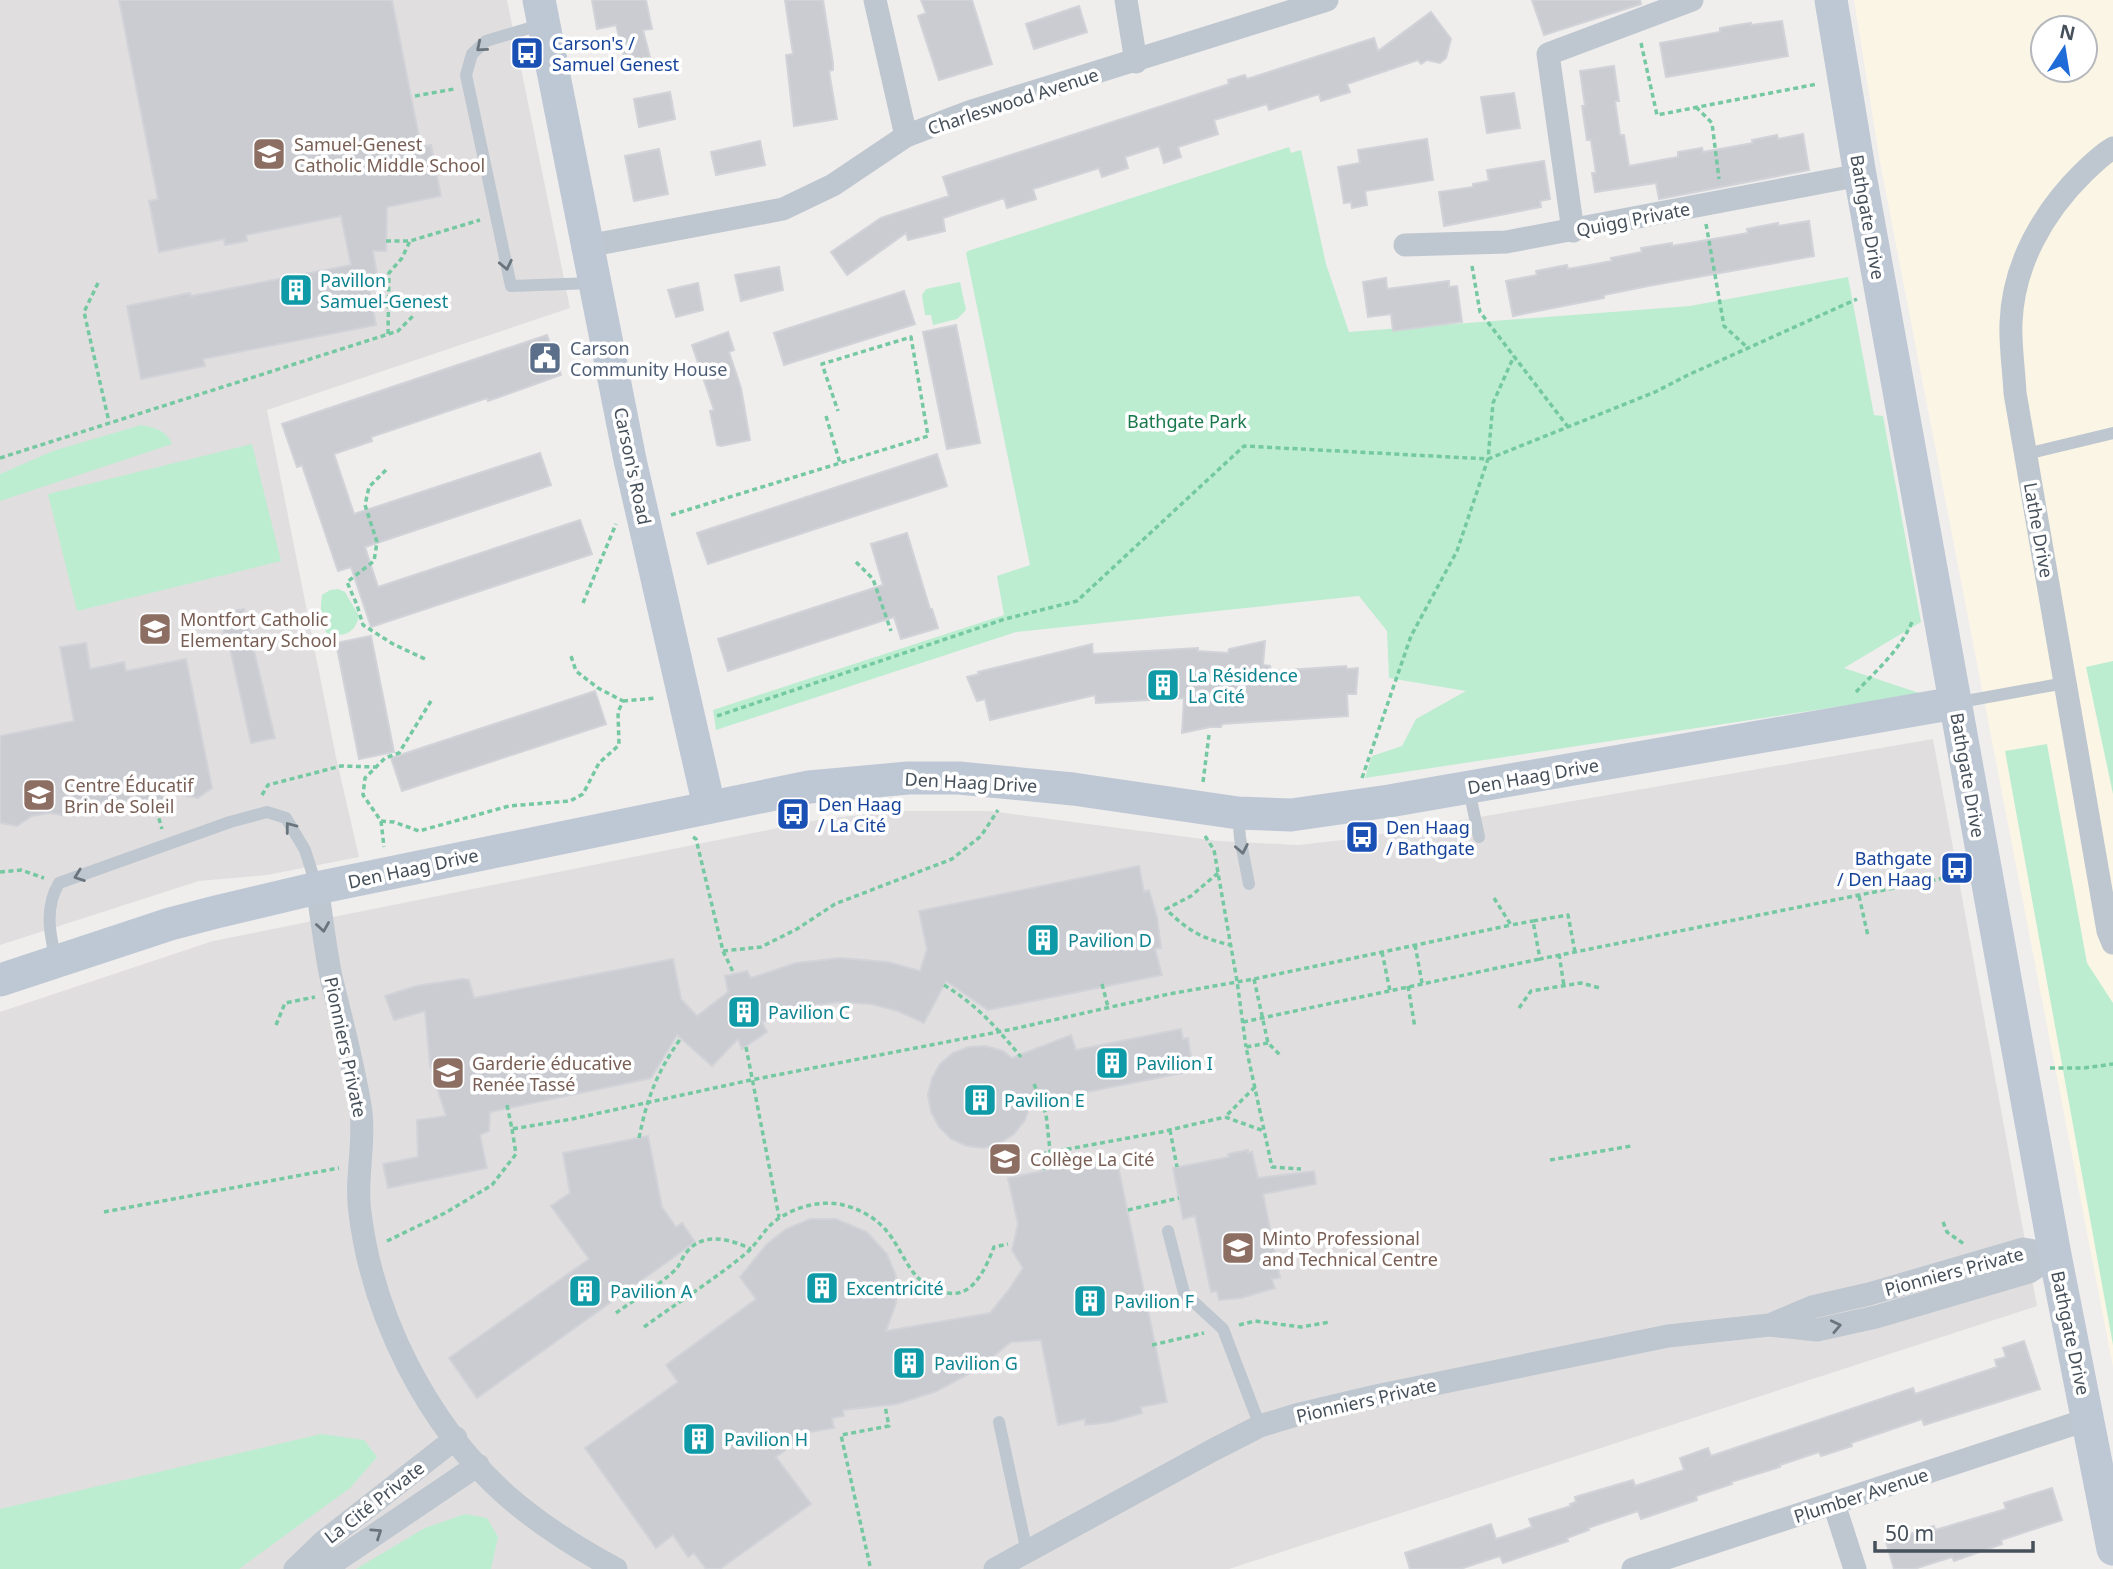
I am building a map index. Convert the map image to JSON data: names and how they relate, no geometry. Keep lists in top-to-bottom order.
{
  "streets": {
    "street": [
      "Charleswood Avenue",
      "Bathgate Drive",
      "Quigg Private",
      "Carson's Road",
      "Lathe Drive",
      "Den Haag Drive",
      "Pionniers Private",
      "Plumber Avenue",
      "La Cité Private"
    ]
  },
  "crossings": [
    ["Charleswood Avenue", "Carson's Road"],
    ["Bathgate Drive", "Quigg Private"],
    ["Bathgate Drive", "Den Haag Drive"],
    ["Bathgate Drive", "Pionniers Private"],
    ["Bathgate Drive", "Plumber Avenue"],
    ["Carson's Road", "Den Haag Drive"],
    ["Den Haag Drive", "Pionniers Private"],
    ["Pionniers Private", "La Cité Private"]
  ],
  "parks": ["Bathgate Park"],
  "places": {
    "bus stop": [
      "Carson's / Samuel Genest",
      "Den Haag / La Cité",
      "Den Haag / Bathgate",
      "Bathgate / Den Haag"
    ],
    "school or university": [
      "Samuel-Genest Catholic Middle School",
      "Montfort Catholic Elementary School",
      "Centre Éducatif Brin de Soleil",
      "Garderie éducative Renée Tassé",
      "Collège La Cité",
      "Minto Professional and Technical Centre"
    ],
    "building": [
      "Pavillon Samuel-Genest",
      "La Résidence La Cité",
      "Pavilion D",
      "Pavilion C",
      "Pavilion I",
      "Pavilion E",
      "Excentricité",
      "Pavilion A",
      "Pavilion F",
      "Pavilion G",
      "Pavilion H"
    ],
    "public building": ["Carson Community House"]
  },
  "scale_bar": "50 m",
  "north": "top"
}
